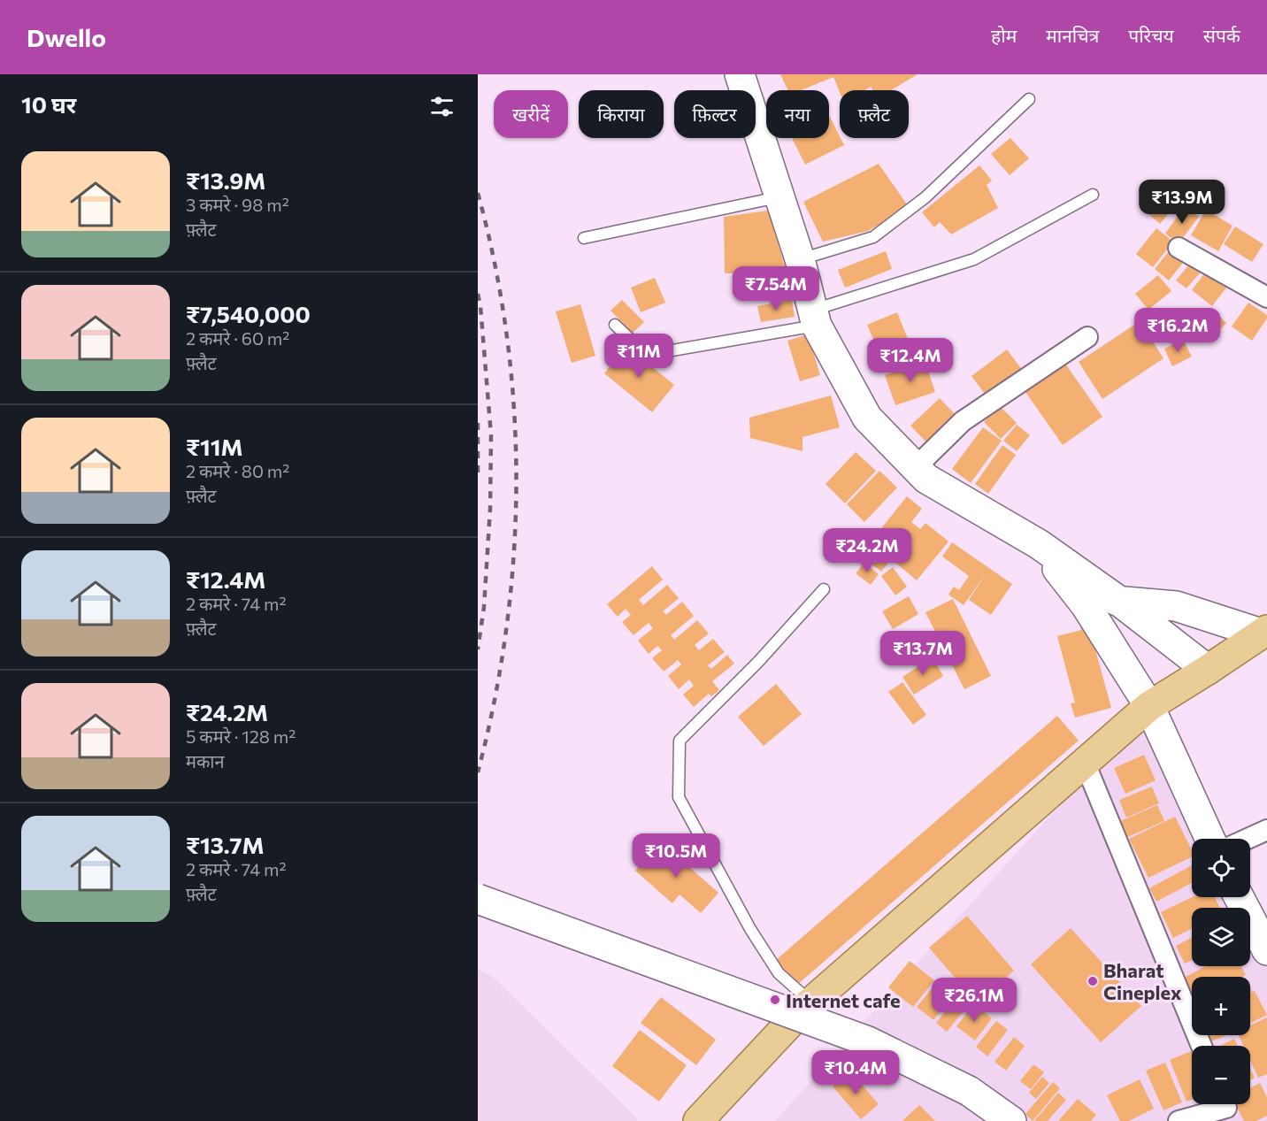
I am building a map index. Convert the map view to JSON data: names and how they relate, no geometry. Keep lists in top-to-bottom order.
{
  "places": ["Bharat Cineplex", "Internet cafe"],
  "page": {
    "header": "Dwello",
    "nav": [
      "होम",
      "मानचित्र",
      "परिचय",
      "संपर्क"
    ],
    "heading": "10 घर",
    "chip": [
      "खरीदें",
      "किराया",
      "फ़िल्टर",
      "नया",
      "फ़्लैट"
    ],
    "list": [
      {
        "name": "₹13.9M",
        "note": "3 कमरे · 98 m² · फ़्लैट"
      },
      {
        "name": "₹7,540,000",
        "note": "2 कमरे · 60 m² · फ़्लैट"
      },
      {
        "name": "₹11M",
        "note": "2 कमरे · 80 m² · फ़्लैट"
      },
      {
        "name": "₹12.4M",
        "note": "2 कमरे · 74 m² · फ़्लैट"
      },
      {
        "name": "₹24.2M",
        "note": "5 कमरे · 128 m² · मकान"
      },
      {
        "name": "₹13.7M",
        "note": "2 कमरे · 74 m² · फ़्लैट"
      }
    ],
    "price": [
      "₹13.9M",
      "₹7.54M",
      "₹16.2M",
      "₹11M",
      "₹12.4M",
      "₹24.2M",
      "₹13.7M",
      "₹10.5M",
      "₹26.1M",
      "₹10.4M"
    ],
    "map_buttons": ["+", "−"]
  }
}
